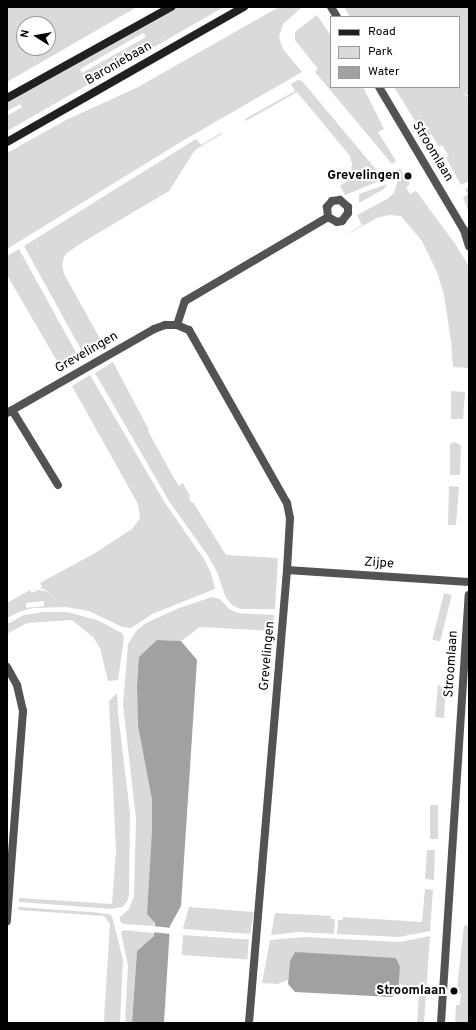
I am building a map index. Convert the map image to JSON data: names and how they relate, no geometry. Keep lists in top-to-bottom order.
{
  "streets": {
    "main road": ["Baroniebaan"],
    "street": ["Stroomlaan", "Grevelingen", "Zijpe"]
  },
  "crossings": [
    ["Grevelingen", "Zijpe"]
  ],
  "places": ["Grevelingen", "Stroomlaan"],
  "legend": ["Road", "Park", "Water"],
  "north": "left"
}
